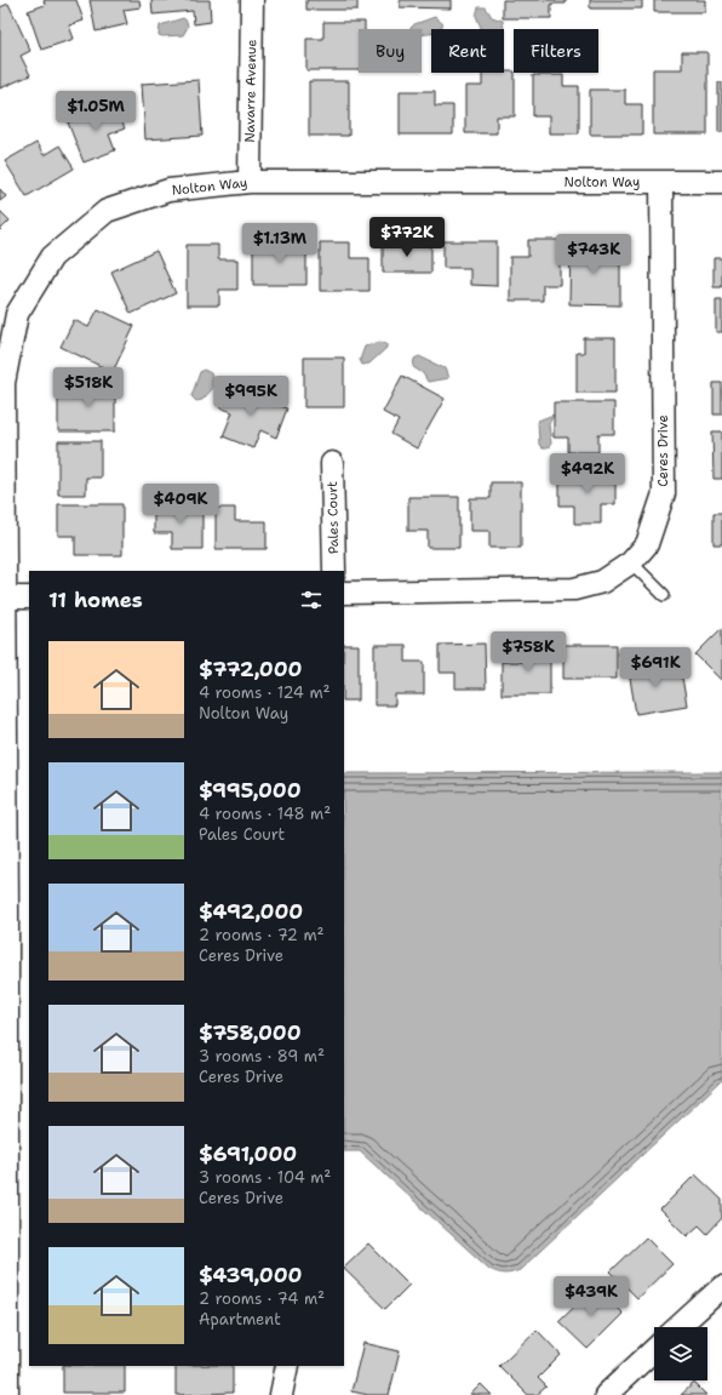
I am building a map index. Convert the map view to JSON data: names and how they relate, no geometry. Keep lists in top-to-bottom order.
{
  "streets": {
    "street": [
      "Navarre Avenue",
      "Nolton Way",
      "Ceres Drive",
      "Pales Court"
    ]
  },
  "crossings": [
    ["Navarre Avenue", "Nolton Way"],
    ["Nolton Way", "Ceres Drive"]
  ],
  "page": {
    "chip": ["Buy", "Rent", "Filters"],
    "price": [
      "$1.05M",
      "$772K",
      "$1.13M",
      "$743K",
      "$518K",
      "$995K",
      "$492K",
      "$409K",
      "$758K",
      "$691K",
      "$439K"
    ],
    "heading": "11 homes",
    "list": [
      {
        "name": "$772,000",
        "note": "4 rooms · 124 m² · Nolton Way"
      },
      {
        "name": "$995,000",
        "note": "4 rooms · 148 m² · Pales Court"
      },
      {
        "name": "$492,000",
        "note": "2 rooms · 72 m² · Ceres Drive"
      },
      {
        "name": "$758,000",
        "note": "3 rooms · 89 m² · Ceres Drive"
      },
      {
        "name": "$691,000",
        "note": "3 rooms · 104 m² · Ceres Drive"
      },
      {
        "name": "$439,000",
        "note": "2 rooms · 74 m² · Apartment"
      }
    ]
  }
}
